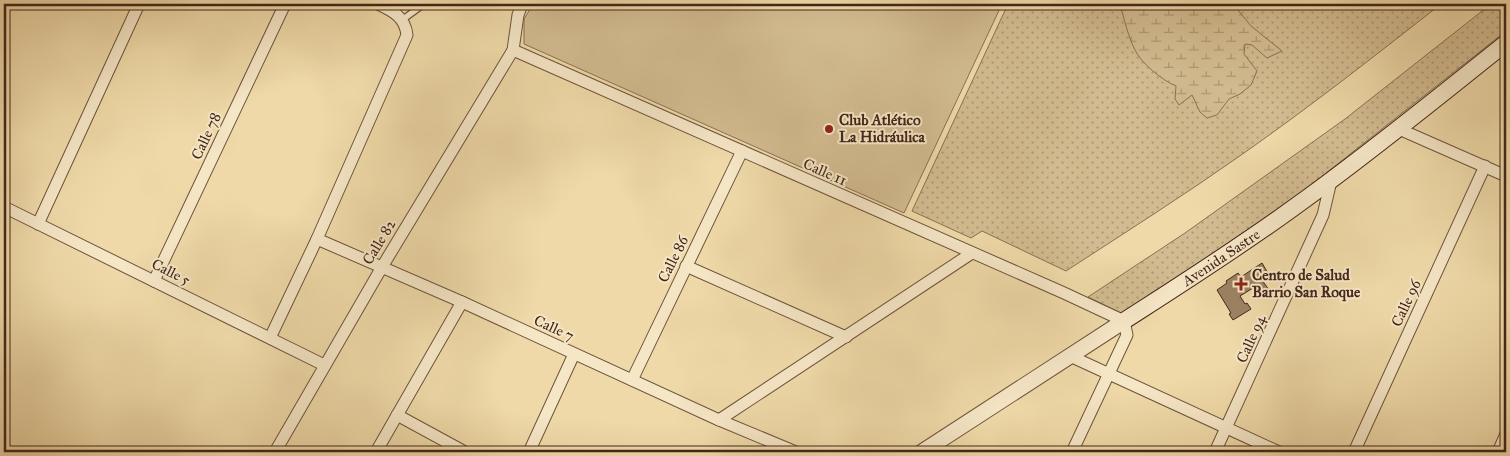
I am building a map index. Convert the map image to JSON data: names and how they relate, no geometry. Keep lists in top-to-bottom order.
{
  "streets": {
    "main road": ["Avenida Sastre"],
    "street": [
      "Calle 78",
      "Calle 11",
      "Calle 82",
      "Calle 86",
      "Calle 5",
      "Calle 96",
      "Calle 7",
      "Calle 94"
    ]
  },
  "crossings": [
    ["Calle 78", "Calle 5"],
    ["Calle 11", "Calle 82"],
    ["Calle 11", "Avenida Sastre"],
    ["Calle 11", "Calle 86"],
    ["Calle 82", "Calle 5"],
    ["Calle 82", "Calle 7"],
    ["Avenida Sastre", "Calle 94"],
    ["Calle 86", "Calle 7"]
  ],
  "places": {
    "other": ["Club Atlético La Hidráulica"],
    "health": ["Centro de Salud Barrio San Roque"]
  }
}
